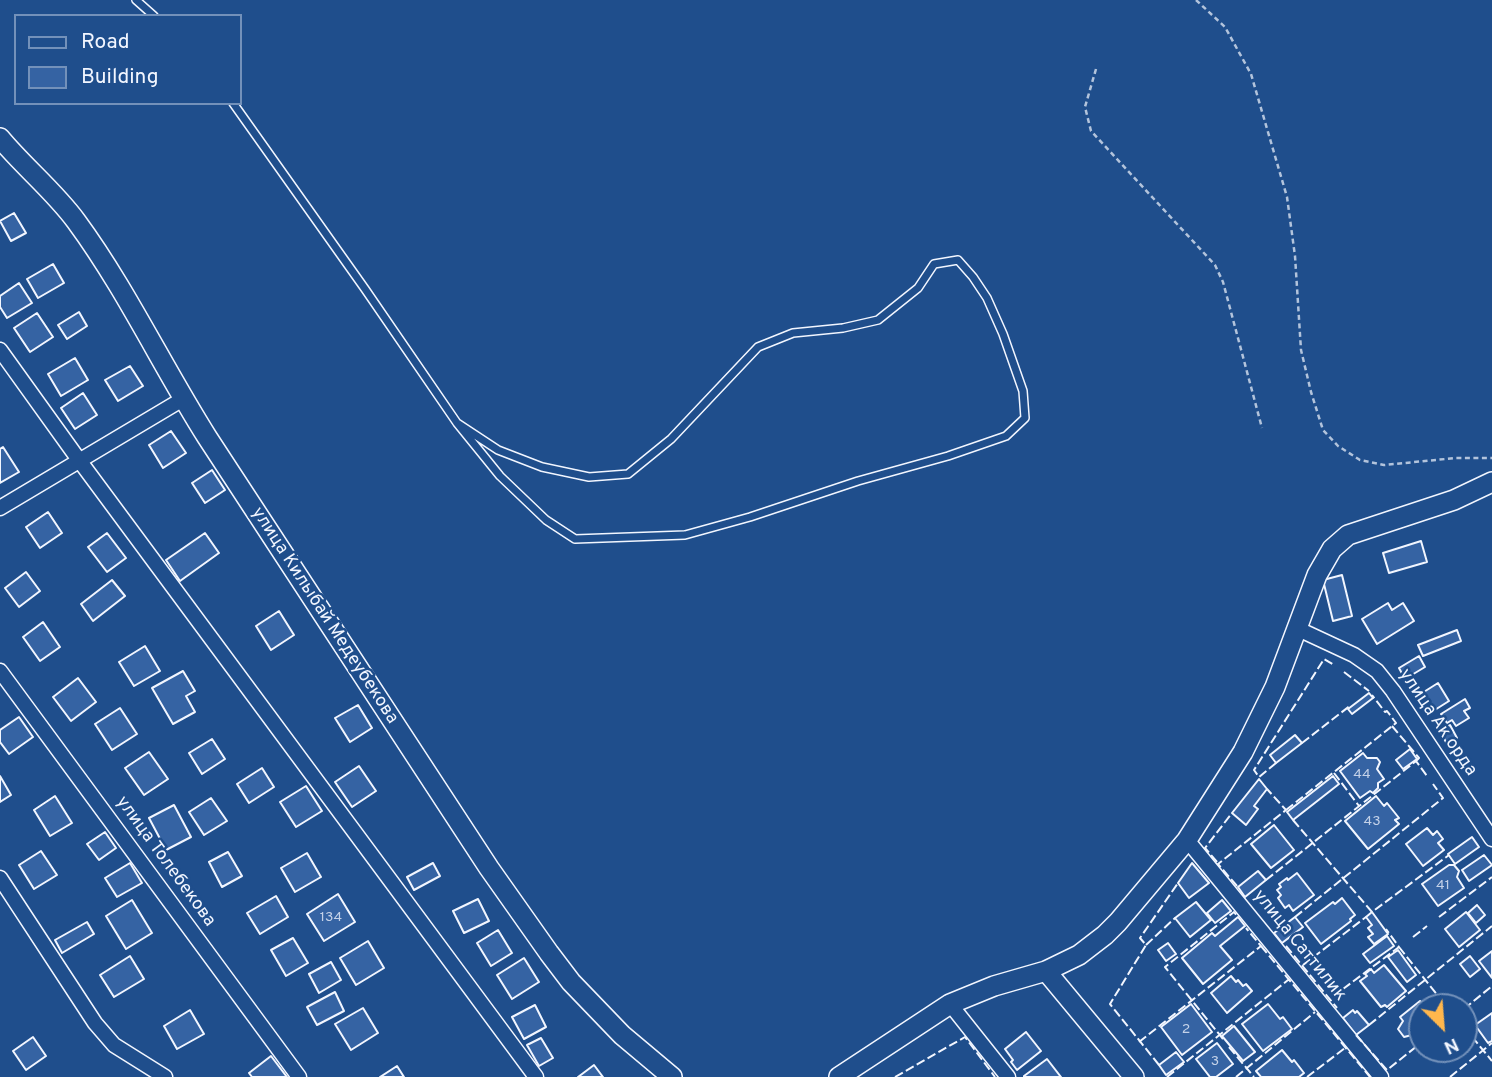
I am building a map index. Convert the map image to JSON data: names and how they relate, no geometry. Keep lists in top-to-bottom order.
{
  "streets": {
    "main road": ["улица Килыбай Медеубекова"],
    "street": ["улица Ак орда", "улица Толебекова", "улица Саттилик"]
  },
  "house_numbers": [
    "44",
    "43",
    "41",
    "134",
    "2",
    "3"
  ],
  "legend": ["Road", "Building"],
  "north": "bottom right"
}
